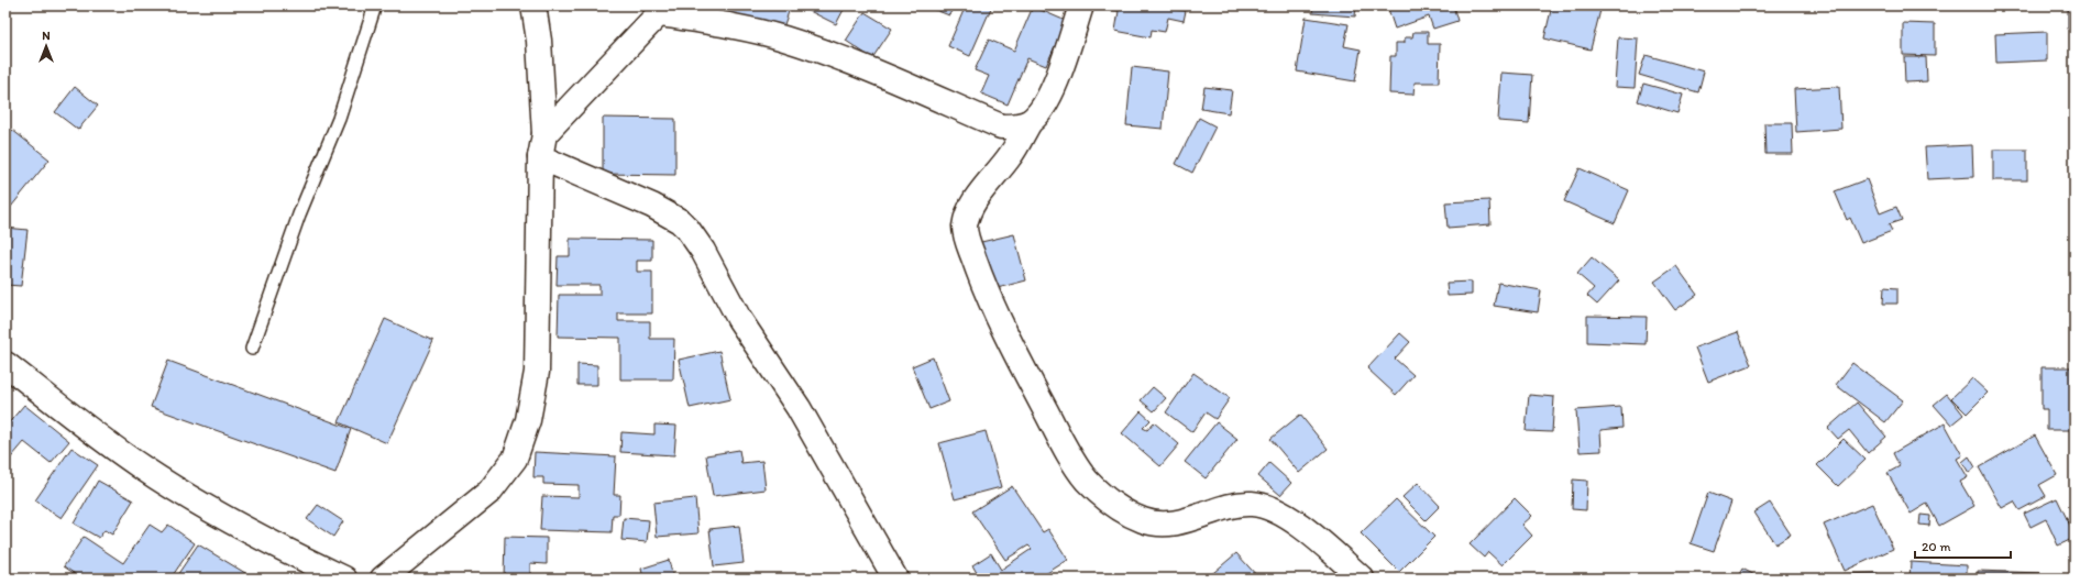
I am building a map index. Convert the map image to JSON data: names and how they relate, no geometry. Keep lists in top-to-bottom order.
{
  "scale_bar": "20 m",
  "north": "top"
}
